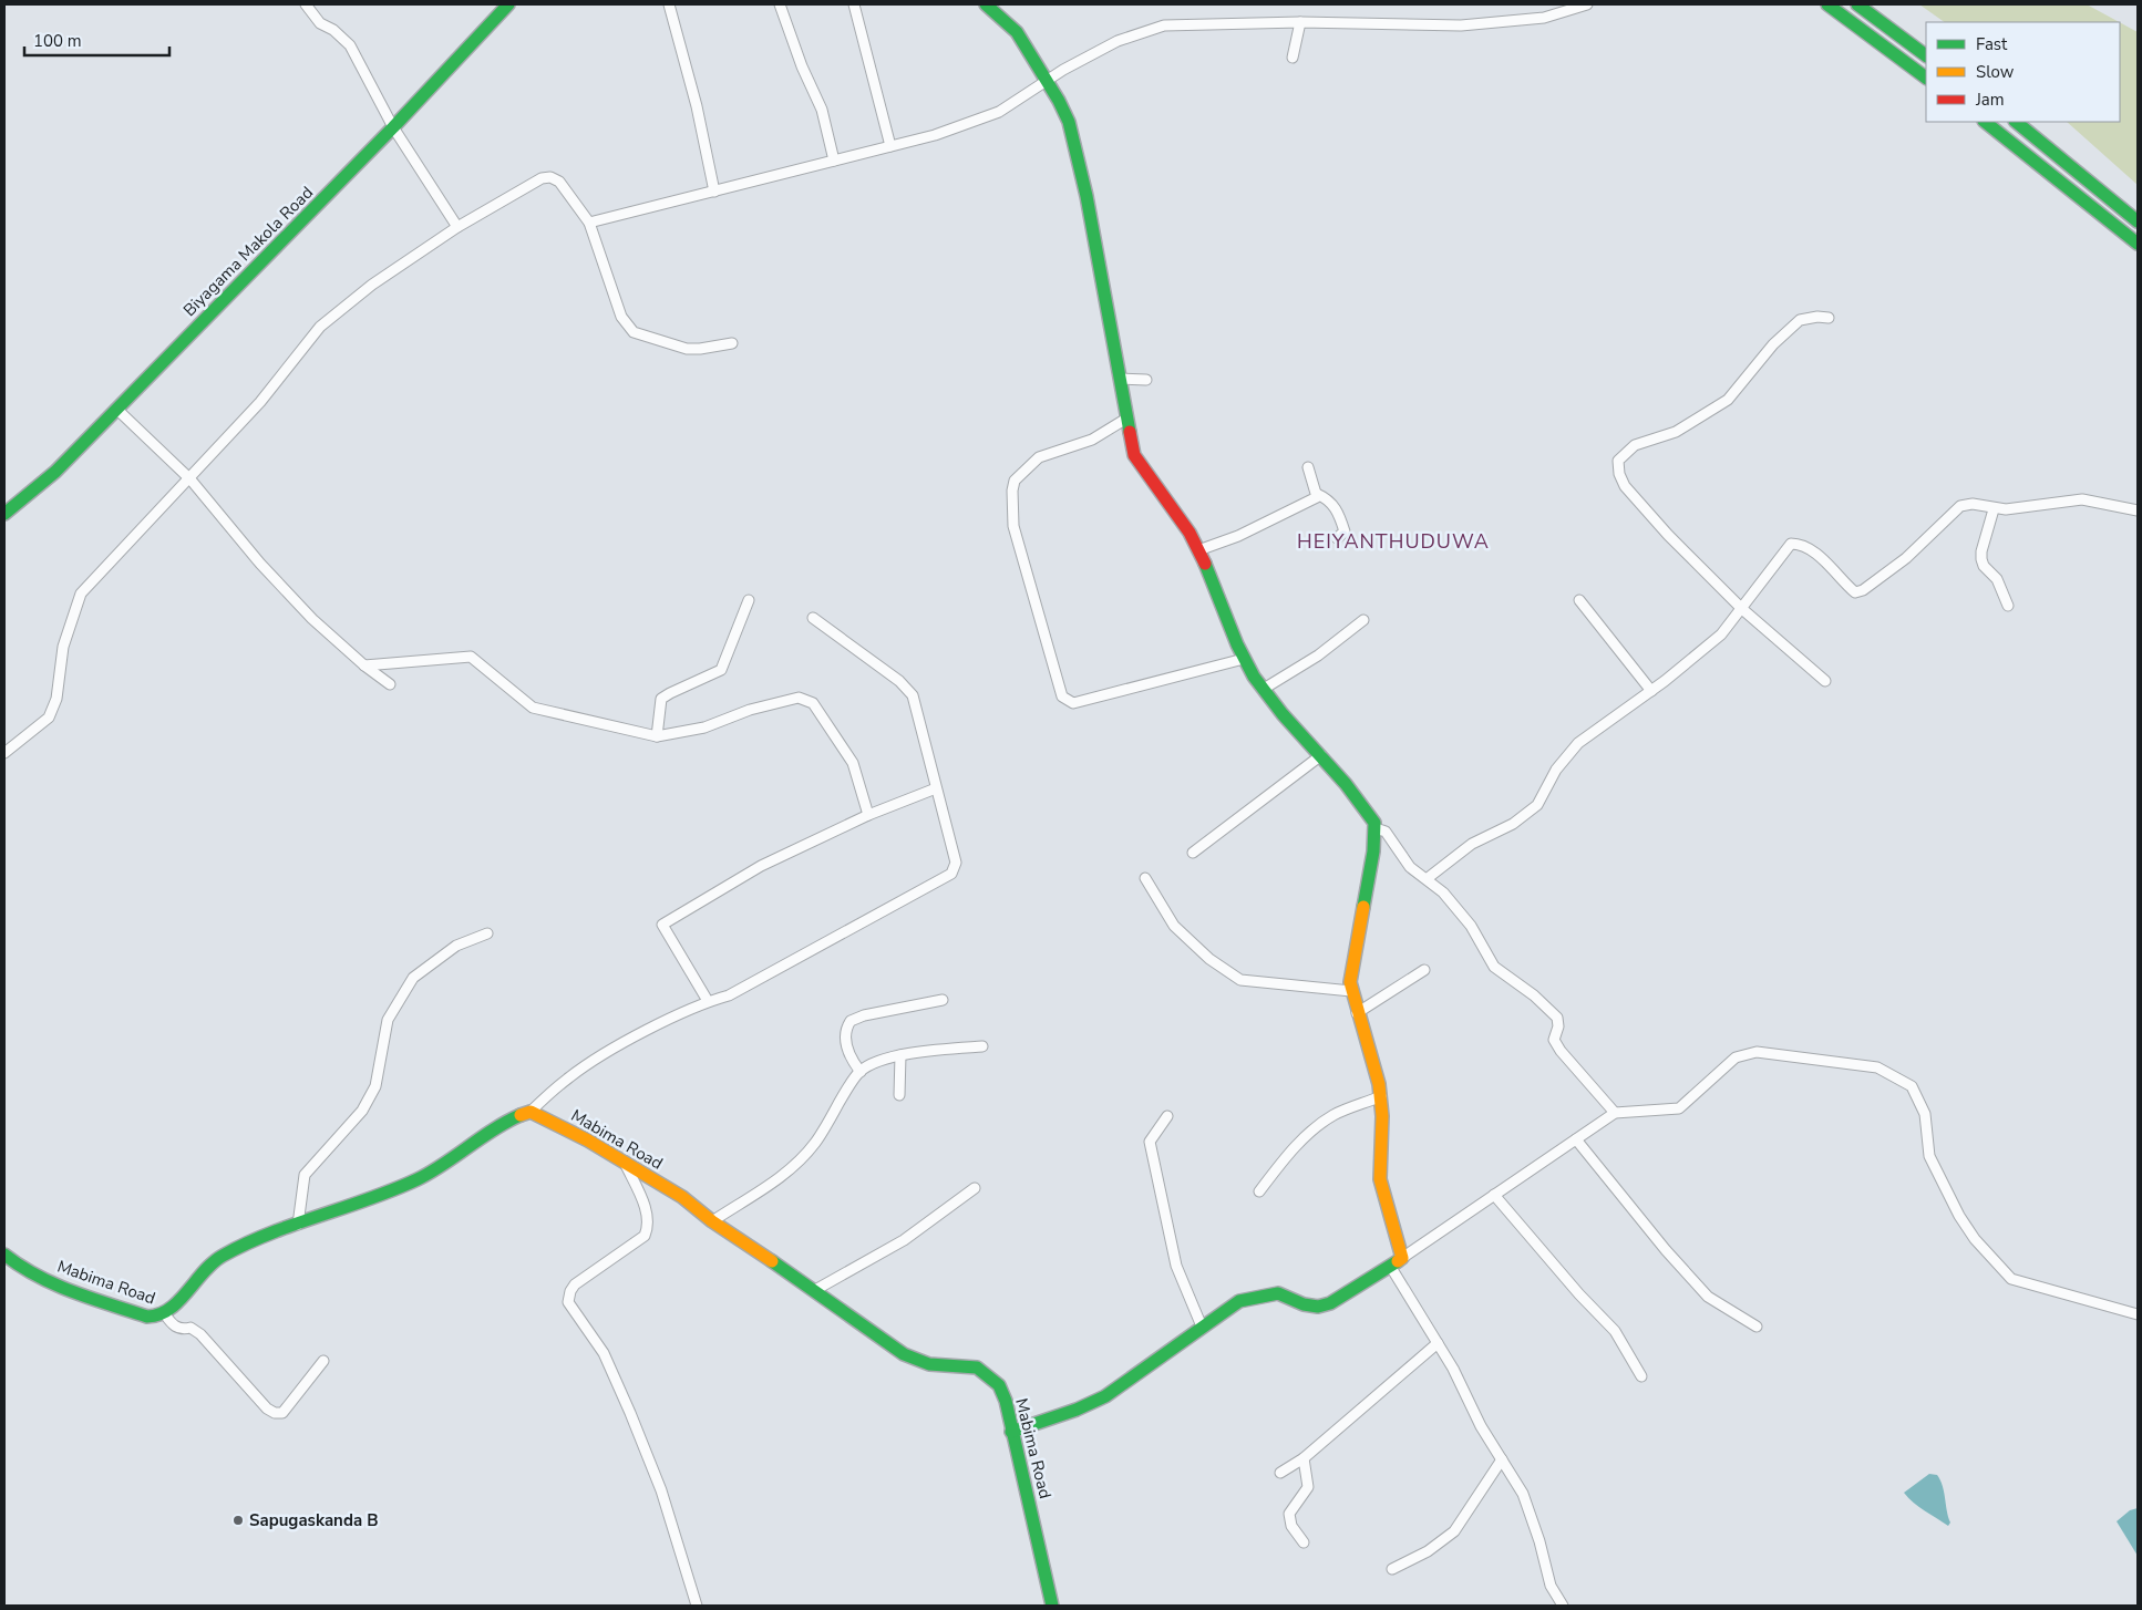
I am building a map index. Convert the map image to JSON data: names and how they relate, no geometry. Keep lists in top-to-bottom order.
{
  "streets": {
    "main road": ["Biyagama Makola Road", "Mabima Road"]
  },
  "districts": ["HEIYANTHUDUWA"],
  "places": ["Sapugaskanda B"],
  "legend": ["Fast", "Slow", "Jam"],
  "scale_bar": "100 m"
}
